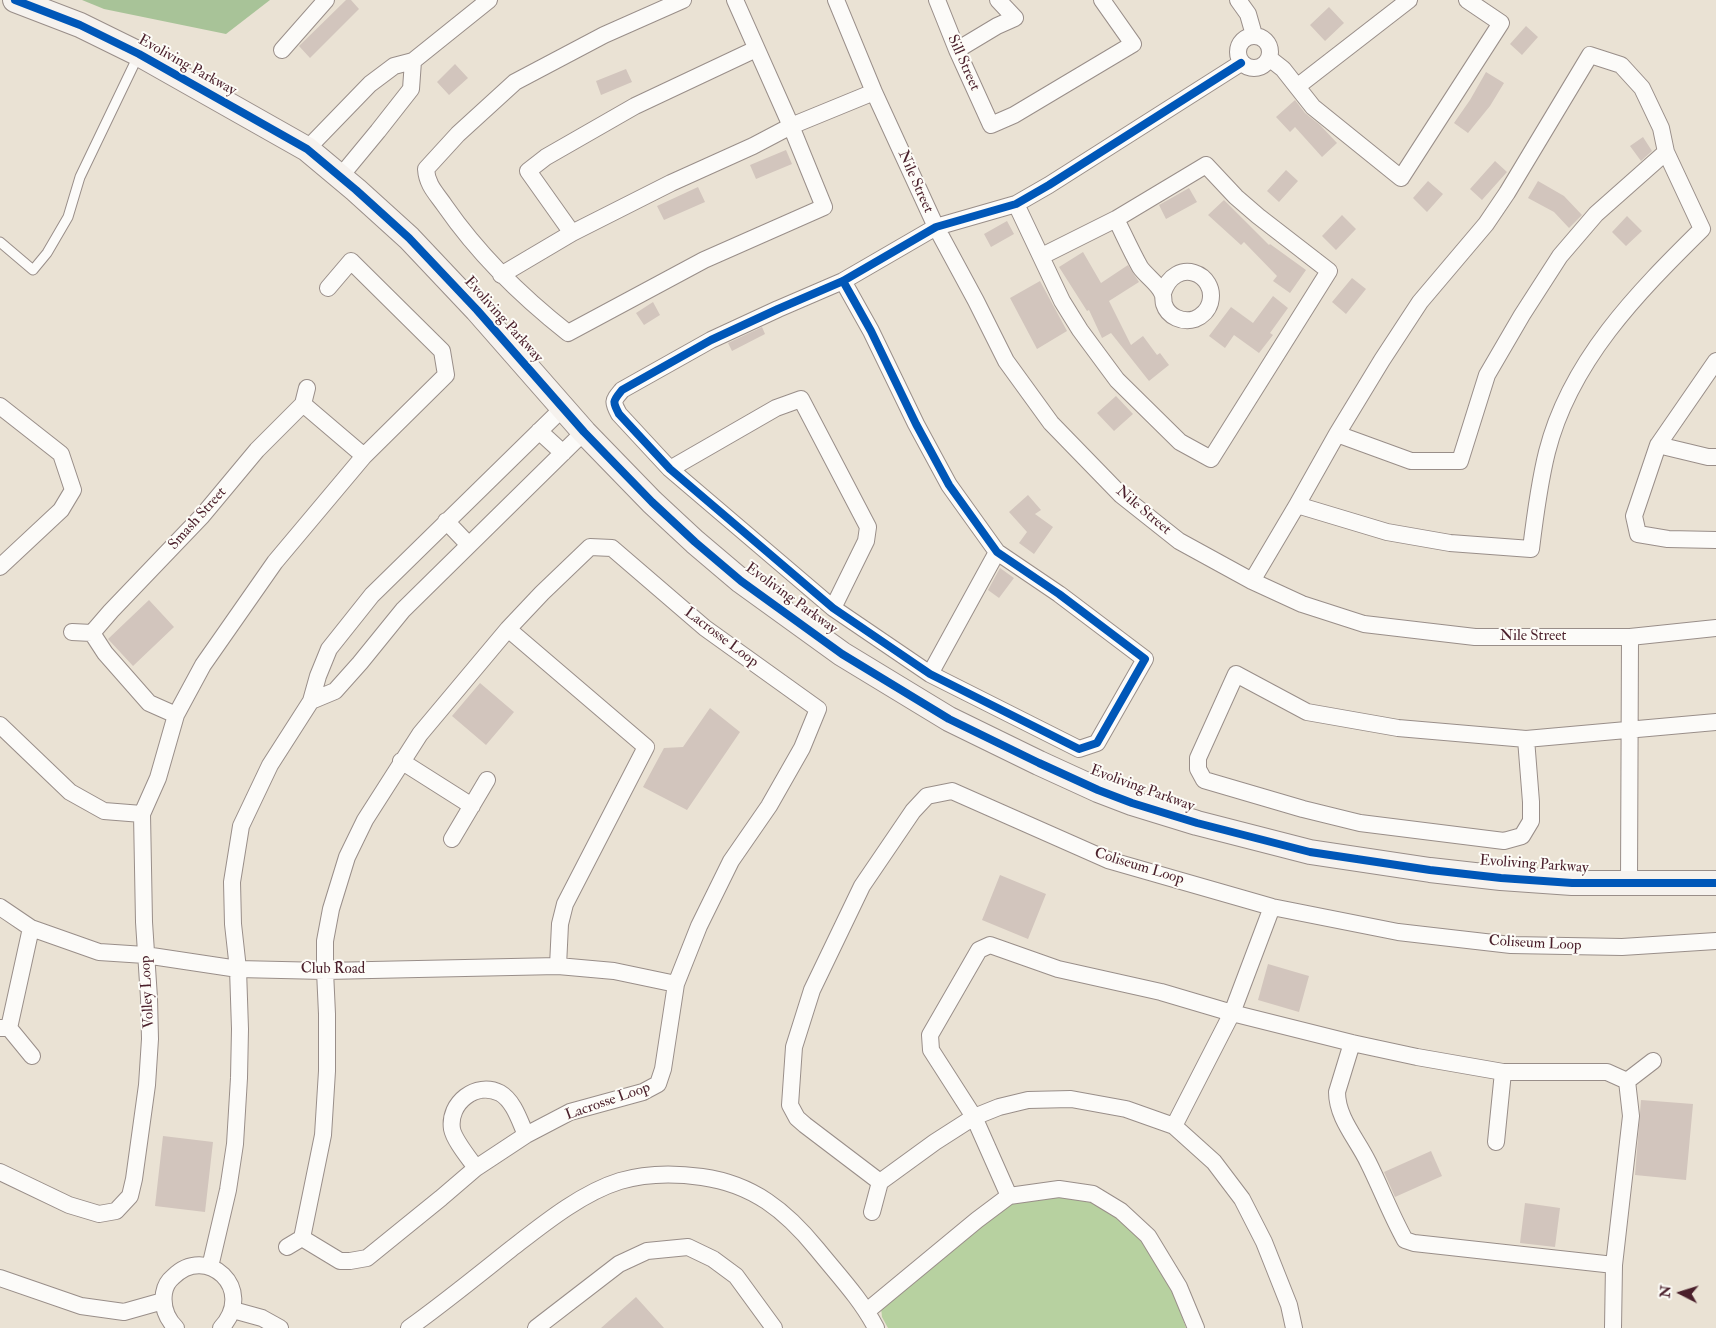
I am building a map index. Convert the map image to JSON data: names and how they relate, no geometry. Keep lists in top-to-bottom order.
{
  "streets": {
    "street": [
      "Sill Street",
      "Evoliving Parkway",
      "Nile Street",
      "Smash Street",
      "Lacrosse Loop",
      "Coliseum Loop",
      "Club Road",
      "Volley Loop"
    ]
  },
  "crossings": [
    ["Lacrosse Loop", "Club Road"],
    ["Club Road", "Volley Loop"]
  ],
  "north": "left"
}
